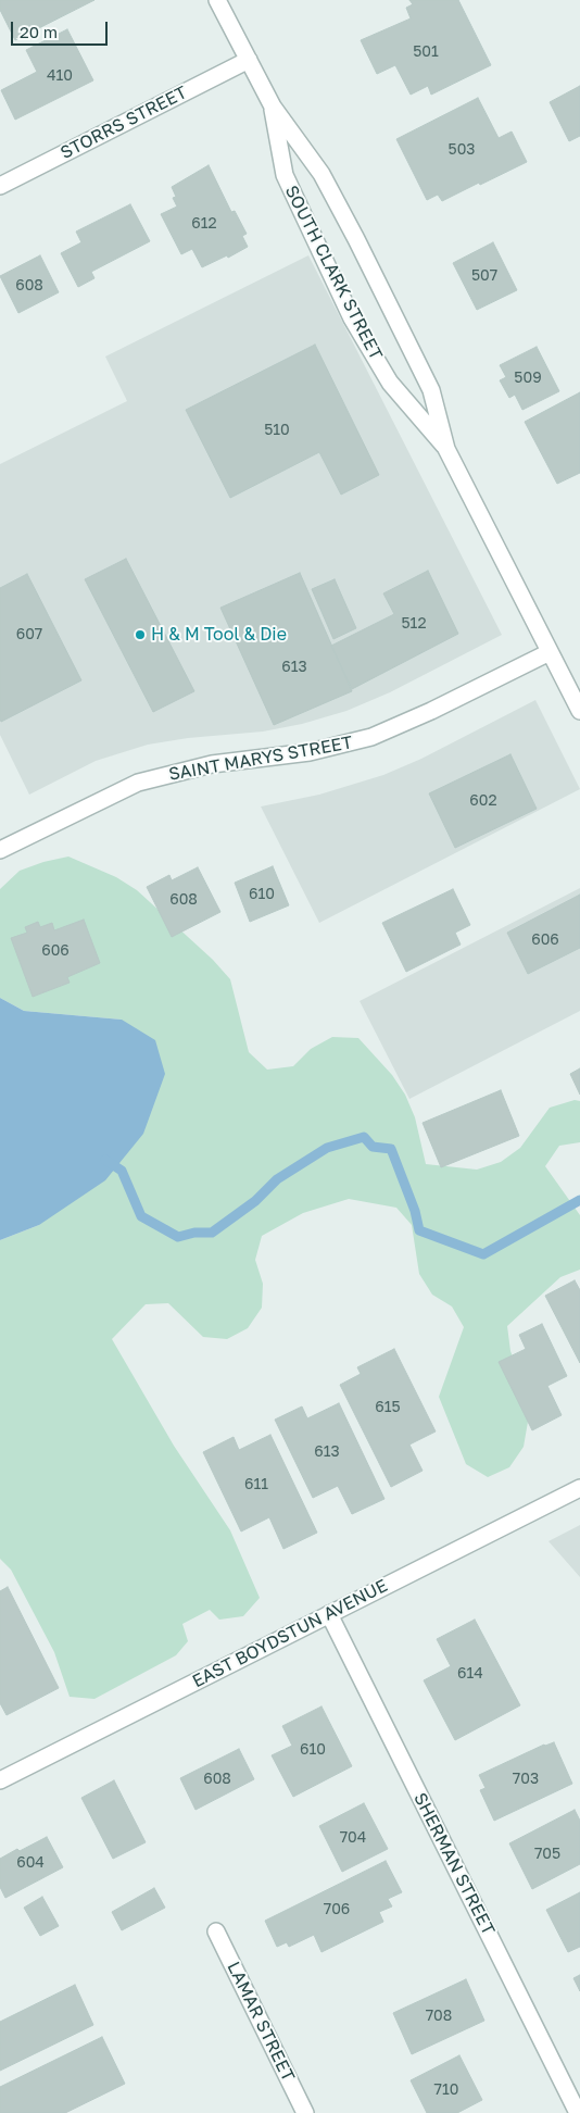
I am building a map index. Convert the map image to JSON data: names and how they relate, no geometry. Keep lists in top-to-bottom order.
{
  "streets": {
    "street": [
      "STORRS STREET",
      "SOUTH CLARK STREET",
      "SAINT MARYS STREET",
      "EAST BOYDSTUN AVENUE",
      "SHERMAN STREET",
      "LAMAR STREET"
    ]
  },
  "crossings": [
    ["STORRS STREET", "SOUTH CLARK STREET"],
    ["SOUTH CLARK STREET", "SAINT MARYS STREET"],
    ["EAST BOYDSTUN AVENUE", "SHERMAN STREET"]
  ],
  "places": ["H & M Tool & Die"],
  "house_numbers": [
    "501",
    "410",
    "503",
    "612",
    "507",
    "608",
    "509",
    "510",
    "512",
    "607",
    "613",
    "602",
    "610",
    "608",
    "606",
    "606",
    "615",
    "613",
    "611",
    "614",
    "610",
    "608",
    "703",
    "704",
    "705",
    "604",
    "706",
    "708",
    "710"
  ],
  "scale_bar": "20 m"
}
